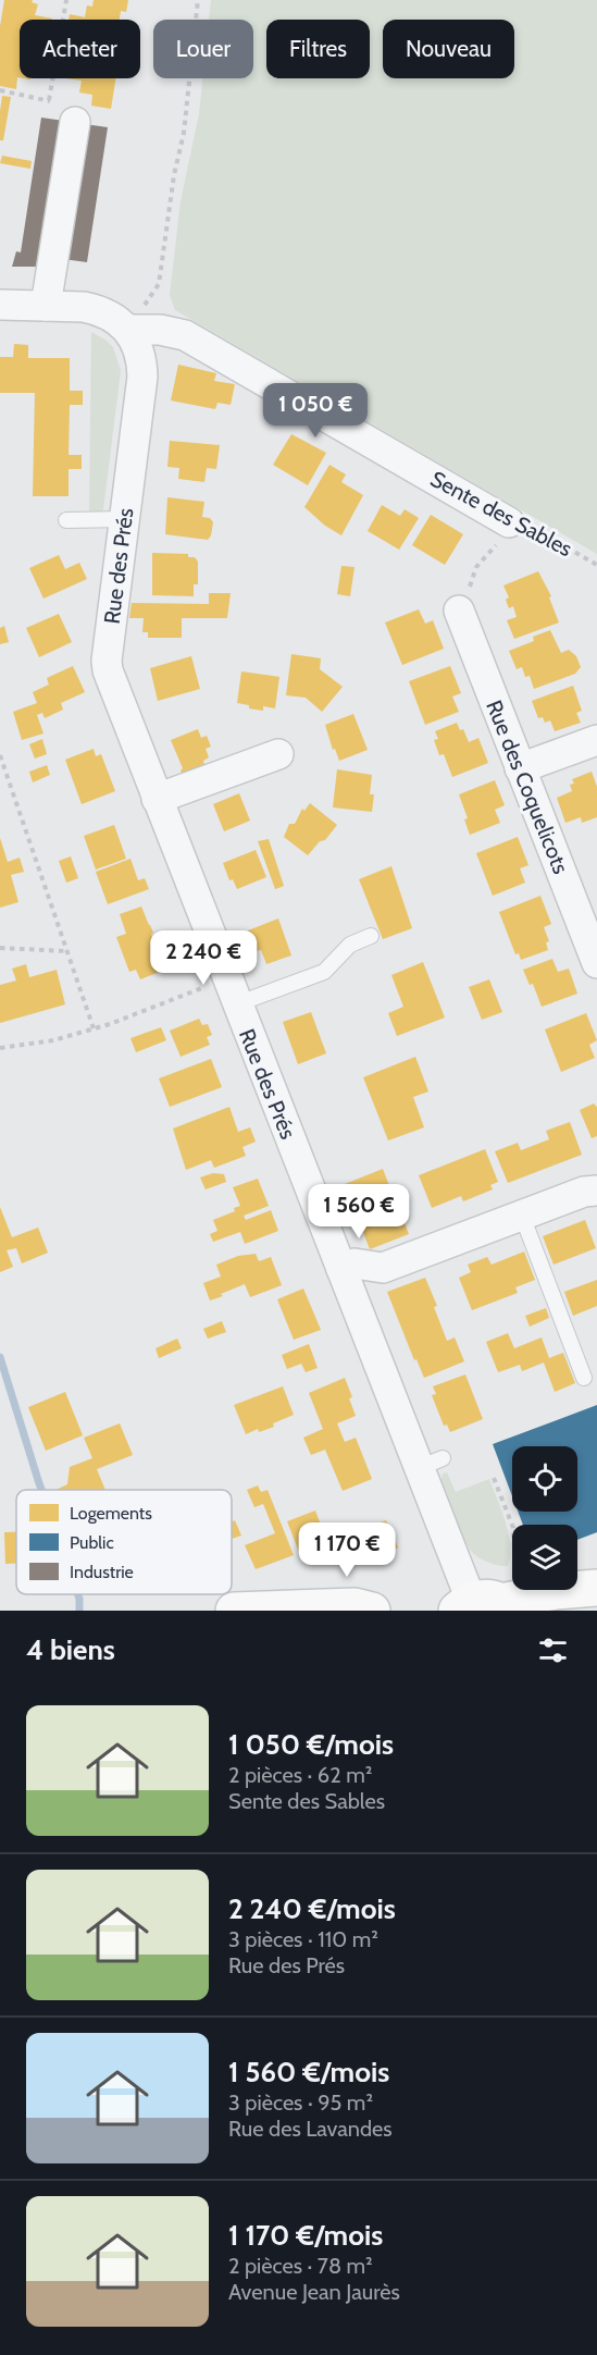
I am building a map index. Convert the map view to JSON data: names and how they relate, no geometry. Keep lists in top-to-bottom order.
{
  "streets": {
    "street": ["Sente des Sables", "Rue des Prés", "Rue des Coquelicots"]
  },
  "crossings": [
    ["Sente des Sables", "Rue des Prés"]
  ],
  "legend": ["Logements", "Public", "Industrie"],
  "page": {
    "chip": [
      "Acheter",
      "Louer",
      "Filtres",
      "Nouveau"
    ],
    "price": [
      "1 050 €",
      "2 240 €",
      "1 560 €",
      "1 170 €"
    ],
    "heading": "4 biens",
    "list": [
      {
        "name": "1 050 €/mois",
        "note": "2 pièces · 62 m² · Sente des Sables"
      },
      {
        "name": "2 240 €/mois",
        "note": "3 pièces · 110 m² · Rue des Prés"
      },
      {
        "name": "1 560 €/mois",
        "note": "3 pièces · 95 m² · Rue des Lavandes"
      },
      {
        "name": "1 170 €/mois",
        "note": "2 pièces · 78 m² · Avenue Jean Jaurès"
      }
    ]
  }
}
